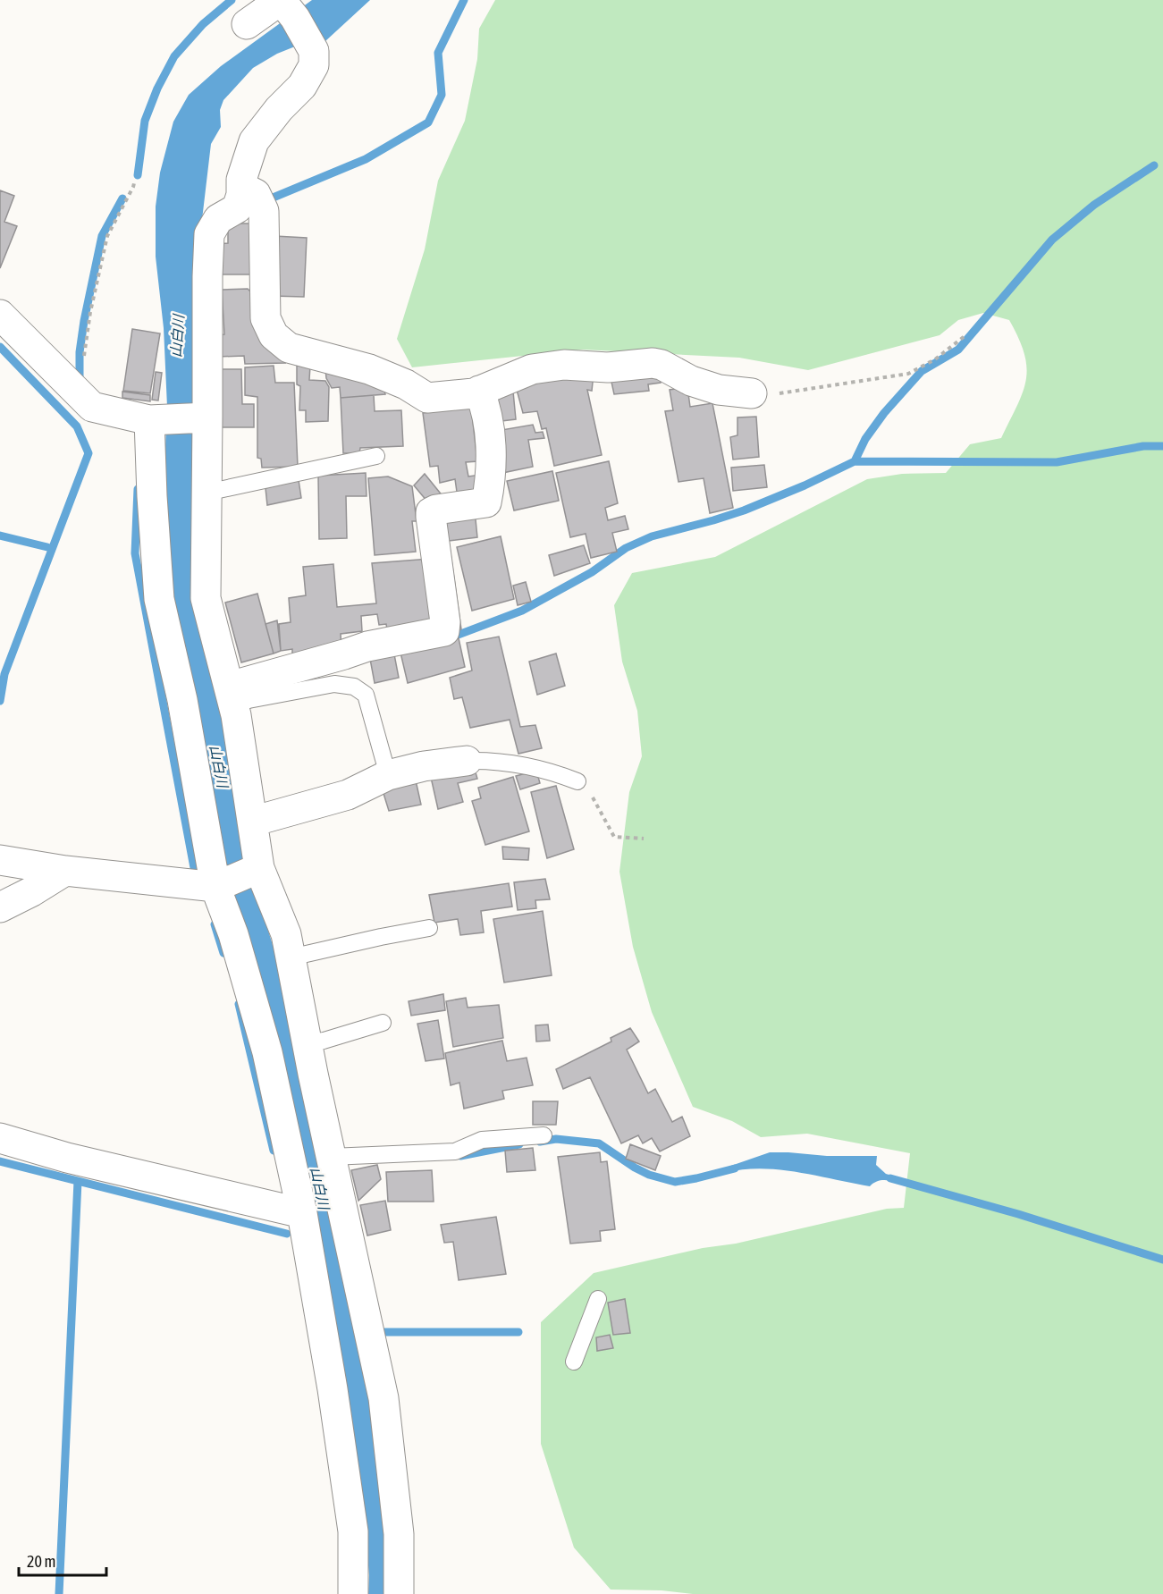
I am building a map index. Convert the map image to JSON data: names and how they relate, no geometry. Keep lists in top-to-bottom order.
{
  "water": ["山白川"],
  "scale_bar": "20 m"
}
